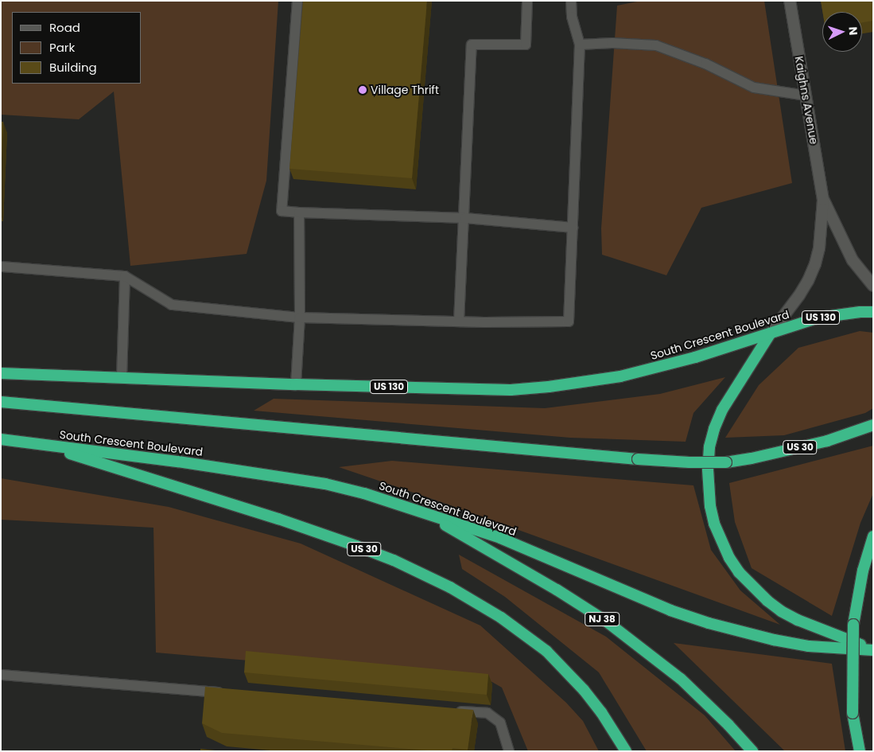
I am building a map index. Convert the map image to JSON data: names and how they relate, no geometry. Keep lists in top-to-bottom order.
{
  "streets": {
    "highway": [
      "US 130",
      "South Crescent Boulevard",
      "US 30",
      "NJ 38"
    ],
    "main road": ["Kaighns Avenue"]
  },
  "crossings": [
    ["Kaighns Avenue", "South Crescent Boulevard"],
    ["South Crescent Boulevard", "US 30"],
    ["South Crescent Boulevard", "NJ 38"]
  ],
  "places": ["Village Thrift"],
  "legend": ["Road", "Park", "Building"],
  "north": "right"
}
